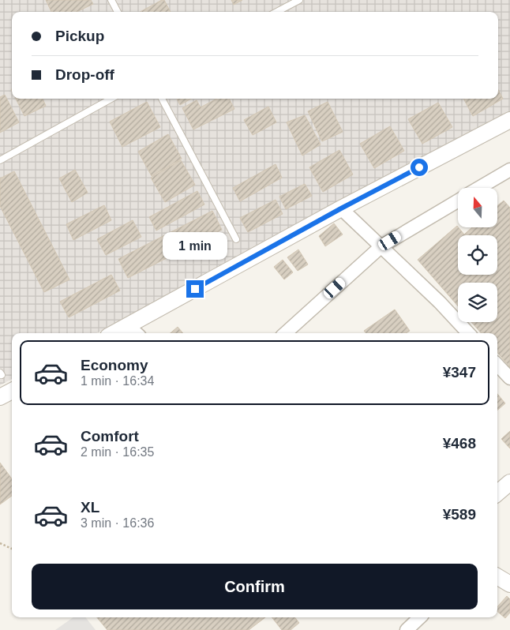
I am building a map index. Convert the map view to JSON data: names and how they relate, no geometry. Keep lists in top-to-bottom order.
{
  "north": "top",
  "page": {
    "banner": ["Pickup", "Drop-off"],
    "bubble": "1 min",
    "list": [
      {
        "name": "Economy",
        "note": "1 min · 16:34",
        "value": "¥347"
      },
      {
        "name": "Comfort",
        "note": "2 min · 16:35",
        "value": "¥468"
      },
      {
        "name": "XL",
        "note": "3 min · 16:36",
        "value": "¥589"
      }
    ],
    "buttons": "Confirm"
  }
}
